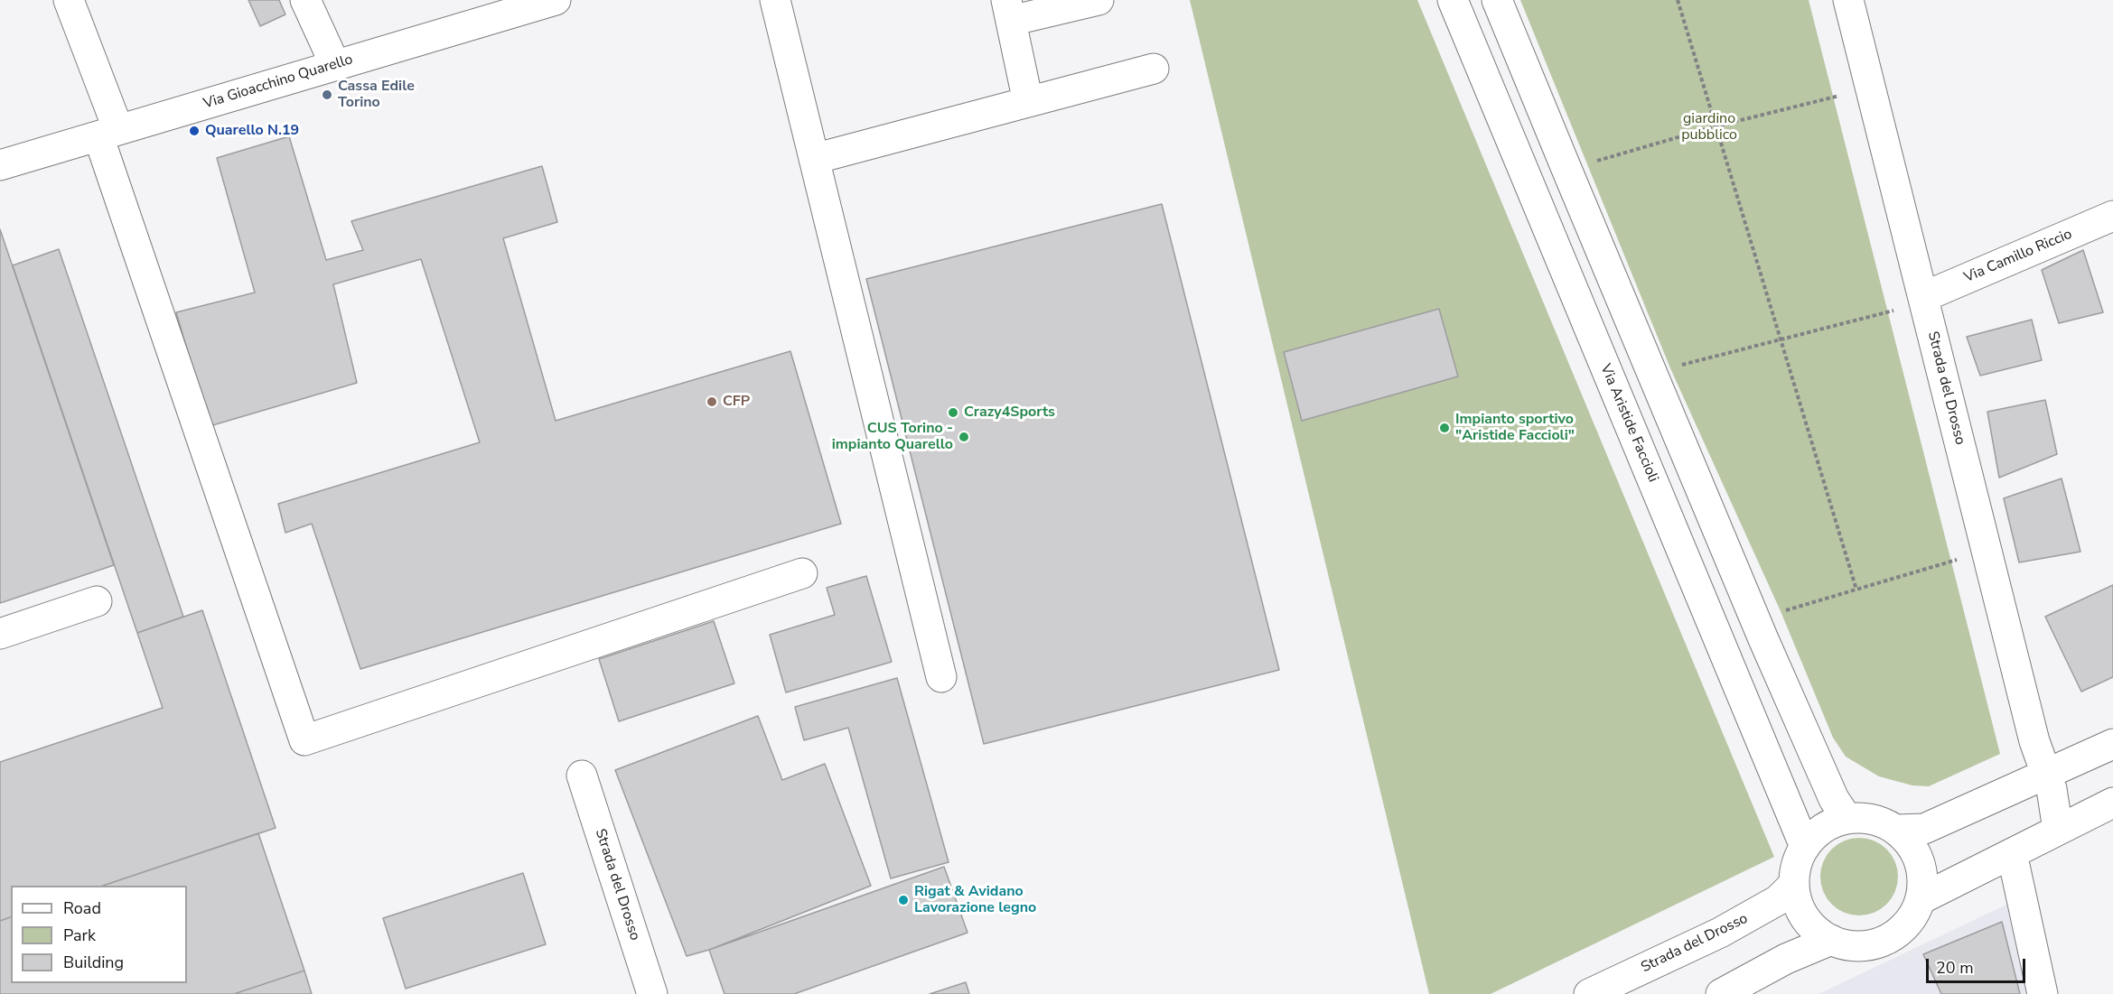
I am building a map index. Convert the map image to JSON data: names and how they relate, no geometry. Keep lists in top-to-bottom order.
{
  "streets": {
    "street": [
      "Via Gioacchino Quarello",
      "Via Camillo Riccio",
      "Strada del Drosso",
      "Via Aristide Faccioli"
    ]
  },
  "crossings": [
    ["Via Camillo Riccio", "Strada del Drosso"],
    ["Strada del Drosso", "Via Aristide Faccioli"]
  ],
  "parks": ["giardino pubblico"],
  "places": [
    "Cassa Edile Torino",
    "Quarello N.19",
    "CFP",
    "Crazy4Sports",
    "Impianto sportivo \"Aristide Faccioli\"",
    "CUS Torino - impianto Quarello",
    "Rigat & Avidano Lavorazione legno"
  ],
  "legend": ["Road", "Park", "Building"],
  "scale_bar": "20 m"
}
